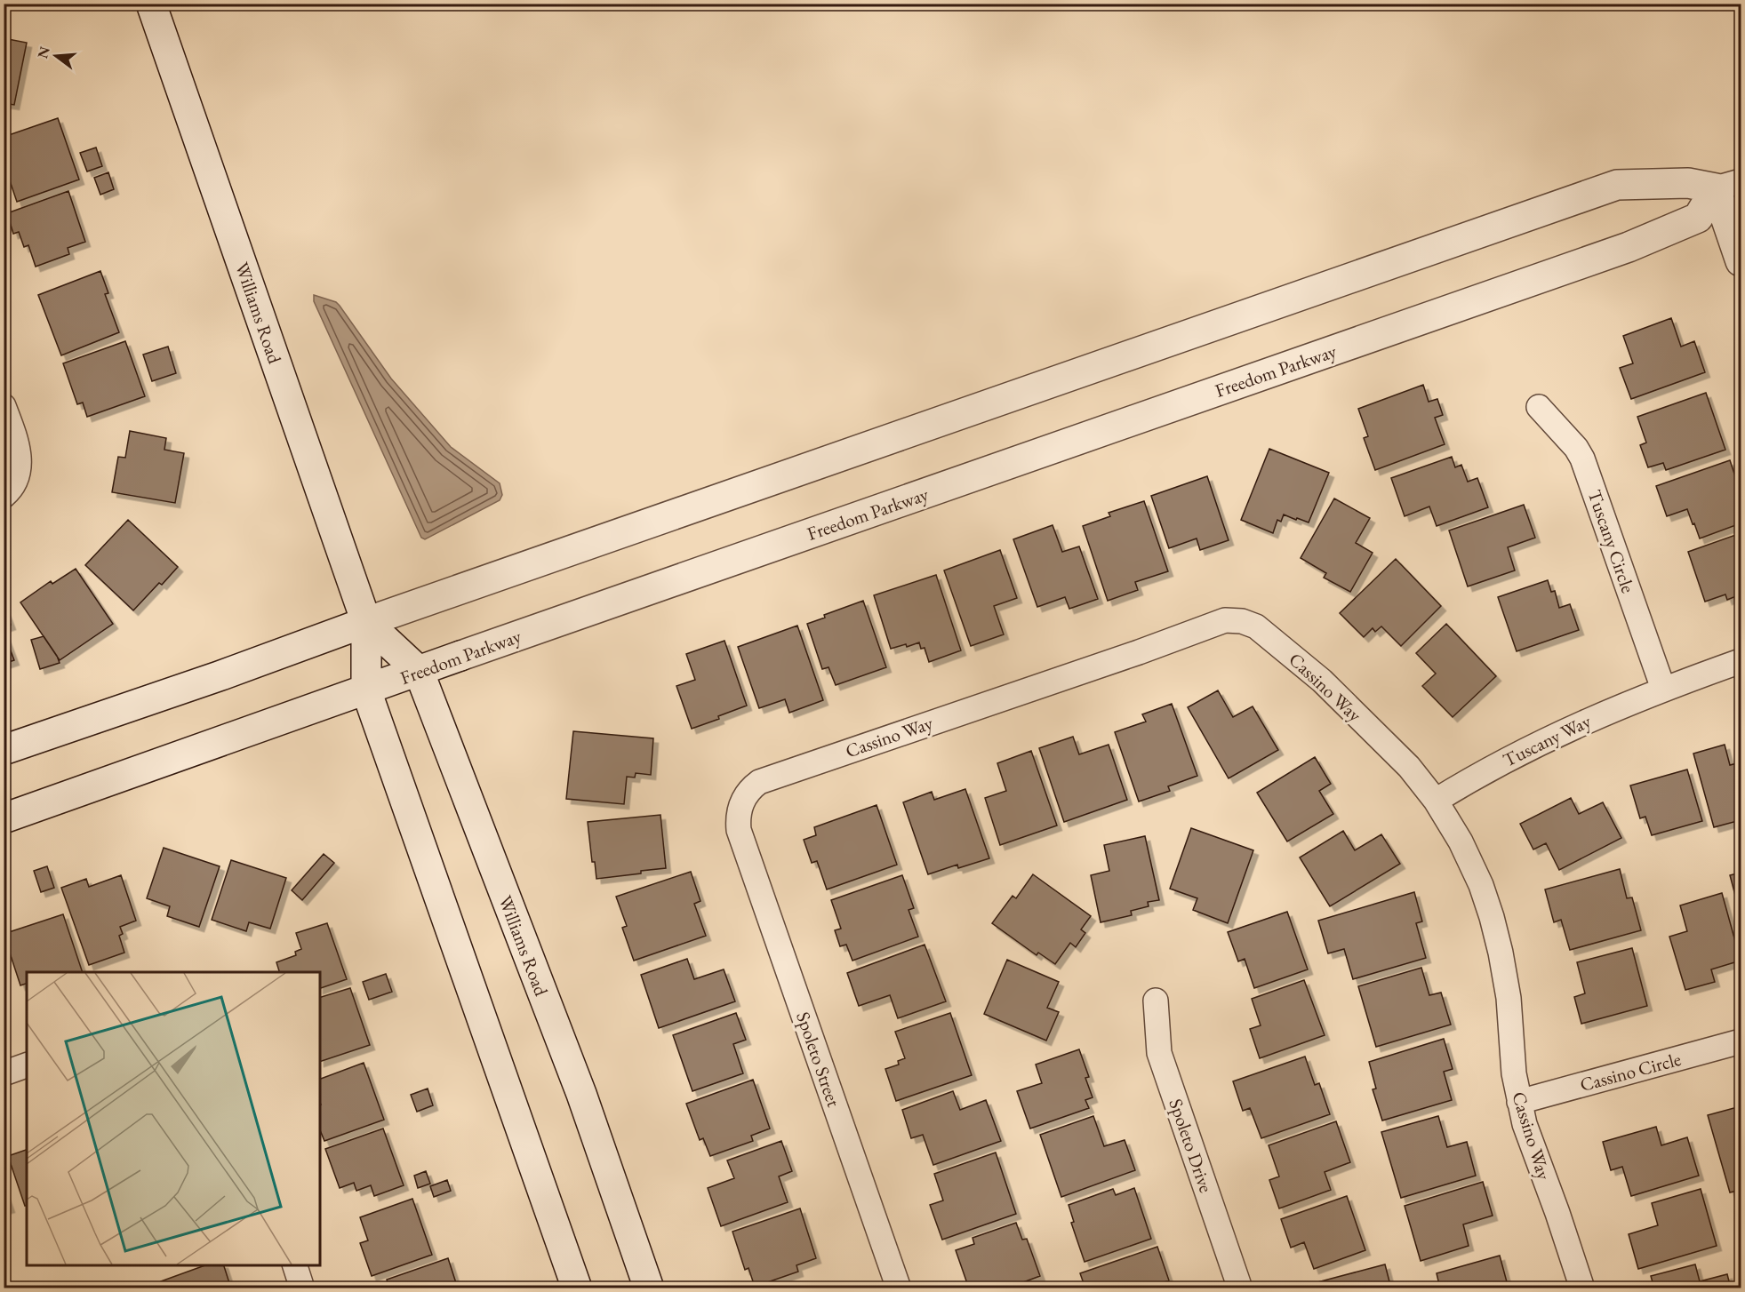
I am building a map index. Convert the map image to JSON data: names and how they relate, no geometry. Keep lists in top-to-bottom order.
{
  "streets": {
    "main road": ["Williams Road", "Freedom Parkway"],
    "street": [
      "Tuscany Circle",
      "Cassino Way",
      "Tuscany Way",
      "Spoleto Street",
      "Cassino Circle",
      "Spoleto Drive"
    ]
  },
  "crossings": [
    ["Williams Road", "Freedom Parkway"],
    ["Tuscany Circle", "Tuscany Way"],
    ["Cassino Way", "Tuscany Way"],
    ["Cassino Way", "Spoleto Street"],
    ["Cassino Way", "Cassino Circle"]
  ],
  "north": "left"
}
